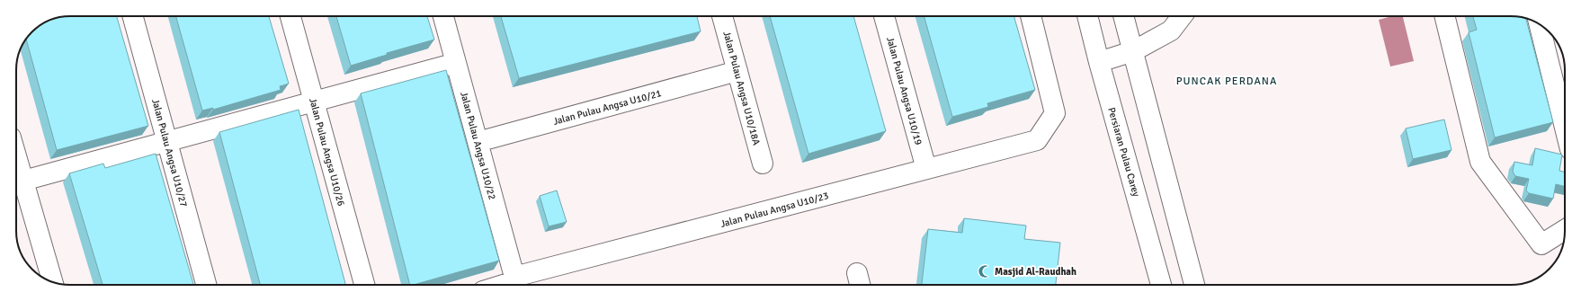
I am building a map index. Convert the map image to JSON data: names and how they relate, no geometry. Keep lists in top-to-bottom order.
{
  "streets": {
    "street": [
      "Jalan Pulau Angsa U10/18A",
      "Jalan Pulau Angsa U10/19",
      "Jalan Pulau Angsa U10/21",
      "Jalan Pulau Angsa U10/22",
      "Jalan Pulau Angsa U10/26",
      "Persiaran Pulau Carey",
      "Jalan Pulau Angsa U10/27",
      "Jalan Pulau Angsa U10/23"
    ]
  },
  "crossings": [
    ["Jalan Pulau Angsa U10/18A", "Jalan Pulau Angsa U10/21"],
    ["Jalan Pulau Angsa U10/19", "Jalan Pulau Angsa U10/23"],
    ["Jalan Pulau Angsa U10/21", "Jalan Pulau Angsa U10/22"],
    ["Jalan Pulau Angsa U10/22", "Jalan Pulau Angsa U10/23"]
  ],
  "districts": ["PUNCAK PERDANA"],
  "places": {
    "mosque": ["Masjid Al-Raudhah"]
  }
}
